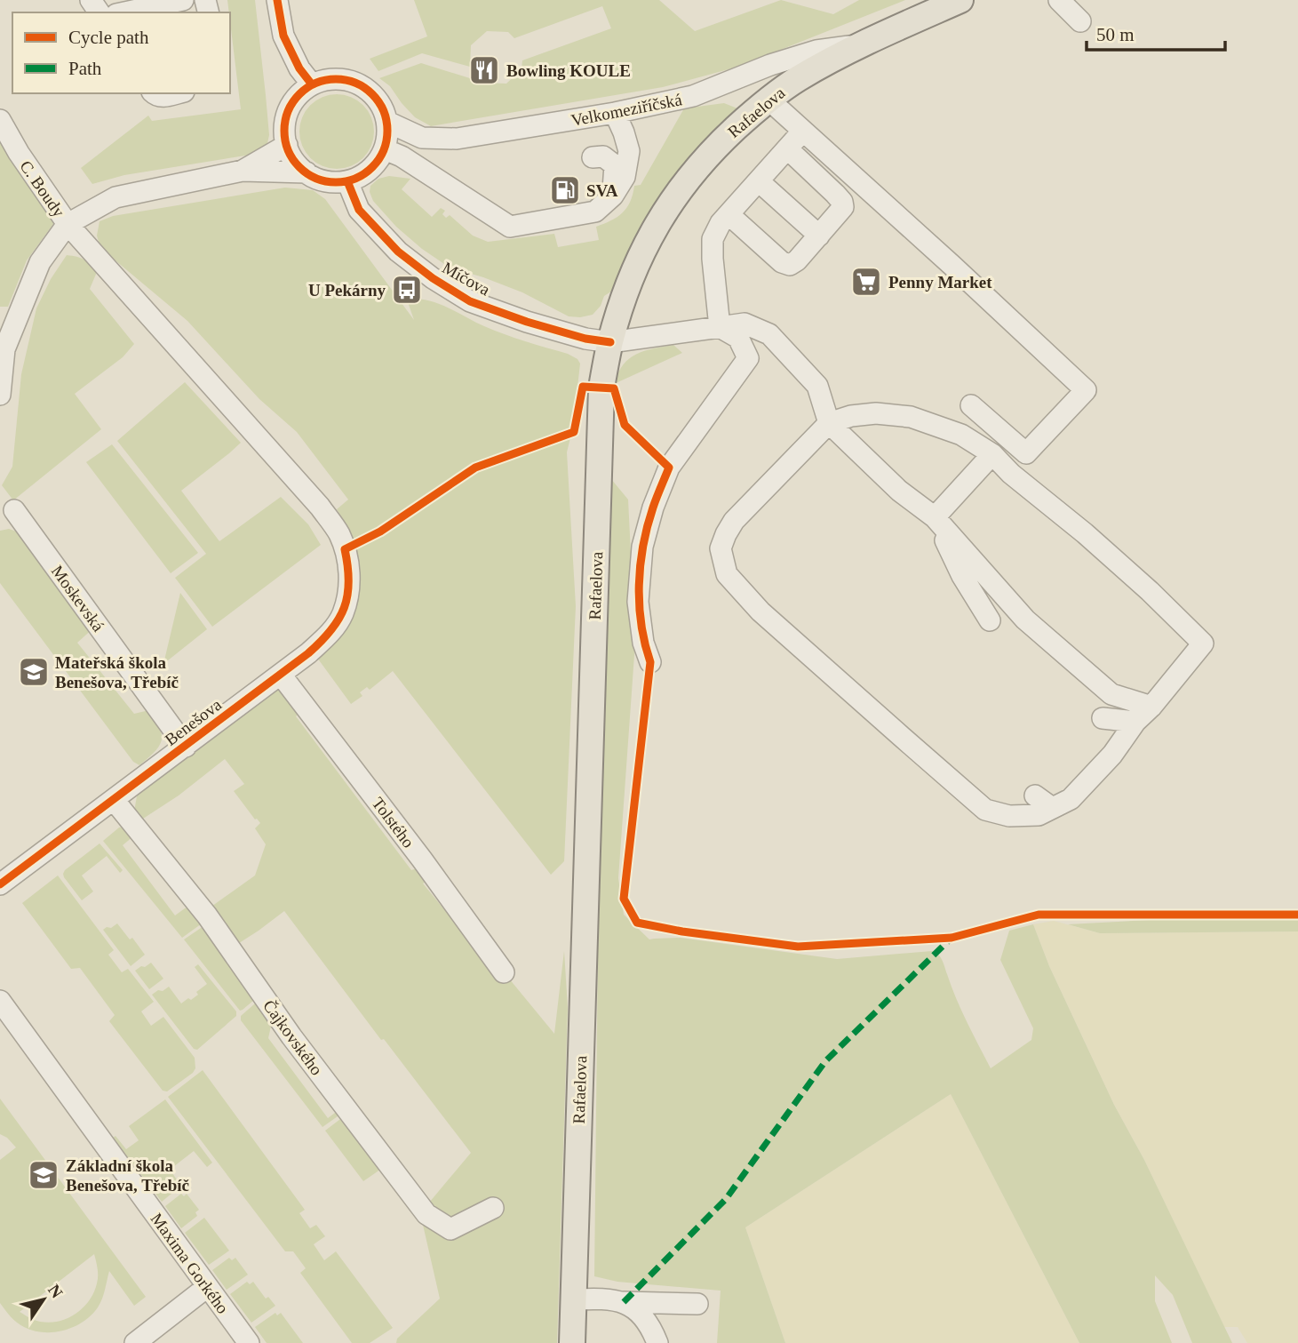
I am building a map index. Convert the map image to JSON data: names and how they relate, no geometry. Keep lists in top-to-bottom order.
{
  "streets": {
    "main road": ["Rafaelova"],
    "street": [
      "Velkomeziříčská",
      "C. Boudy",
      "Míčova",
      "Moskevská",
      "Benešova",
      "Tolstého",
      "Čajkovského",
      "Maxima Gorkého"
    ]
  },
  "crossings": [
    ["Velkomeziříčská", "Rafaelova"],
    ["Velkomeziříčská", "Míčova"],
    ["Rafaelova", "Míčova"],
    ["C. Boudy", "Benešova"],
    ["Moskevská", "Benešova"],
    ["Benešova", "Tolstého"],
    ["Benešova", "Čajkovského"]
  ],
  "places": {
    "restaurant": ["Bowling KOULE"],
    "fuel station": ["SVA"],
    "supermarket": ["Penny Market"],
    "bus stop": ["U Pekárny"],
    "school or university": ["Mateřská škola Benešova, Třebíč", "Základní škola Benešova, Třebíč"]
  },
  "legend": ["Cycle path", "Path"],
  "scale_bar": "50 m",
  "north": "top right"
}
